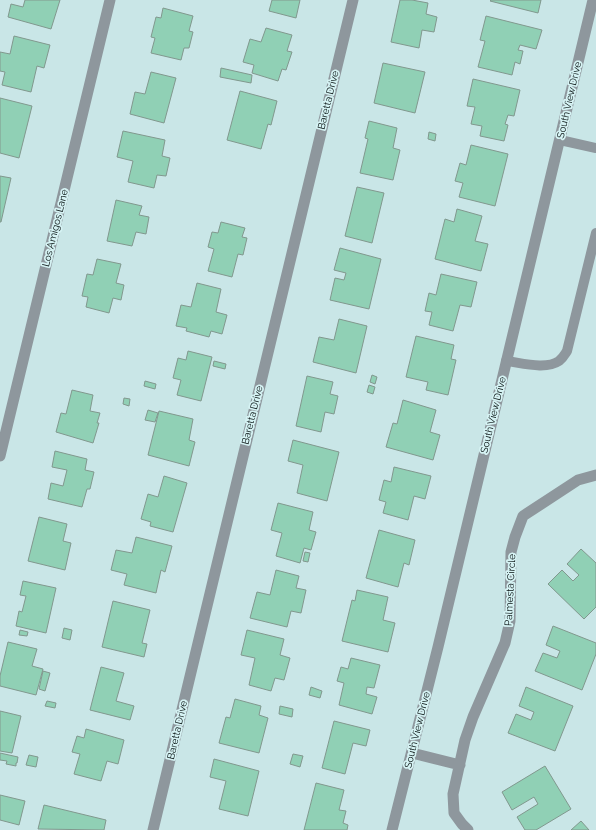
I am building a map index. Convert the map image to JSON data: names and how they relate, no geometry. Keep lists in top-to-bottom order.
{
  "streets": {
    "street": [
      "Baretta Drive",
      "South View Drive",
      "Los Amigos Lane",
      "Palmesta Circle"
    ]
  }
}
